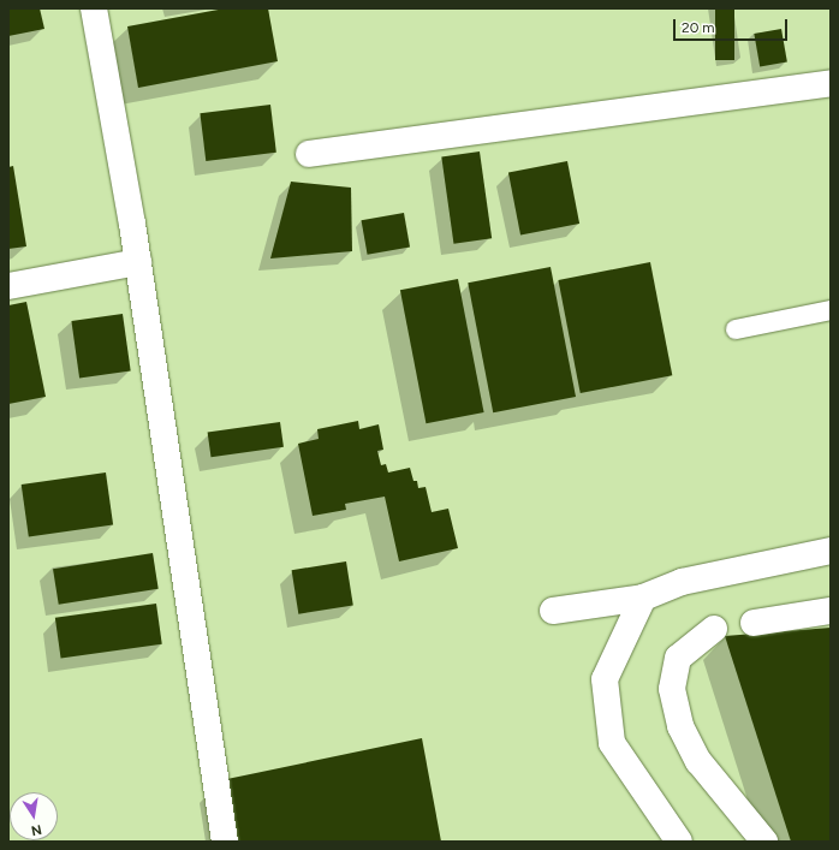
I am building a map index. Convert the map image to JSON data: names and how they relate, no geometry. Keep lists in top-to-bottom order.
{
  "scale_bar": "20 m",
  "north": "bottom"
}
